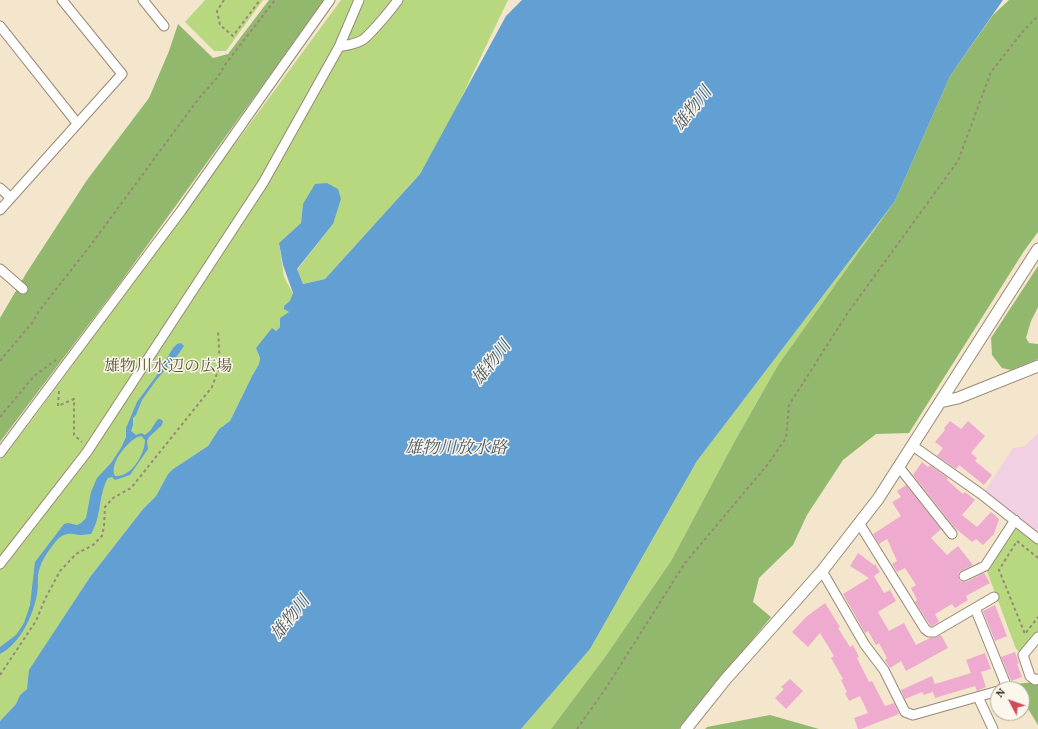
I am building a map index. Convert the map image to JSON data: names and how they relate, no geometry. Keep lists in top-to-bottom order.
{
  "water": ["雄物川", "雄物川放水路"],
  "parks": ["雄物川水辺の広場"],
  "north": "top left"
}
